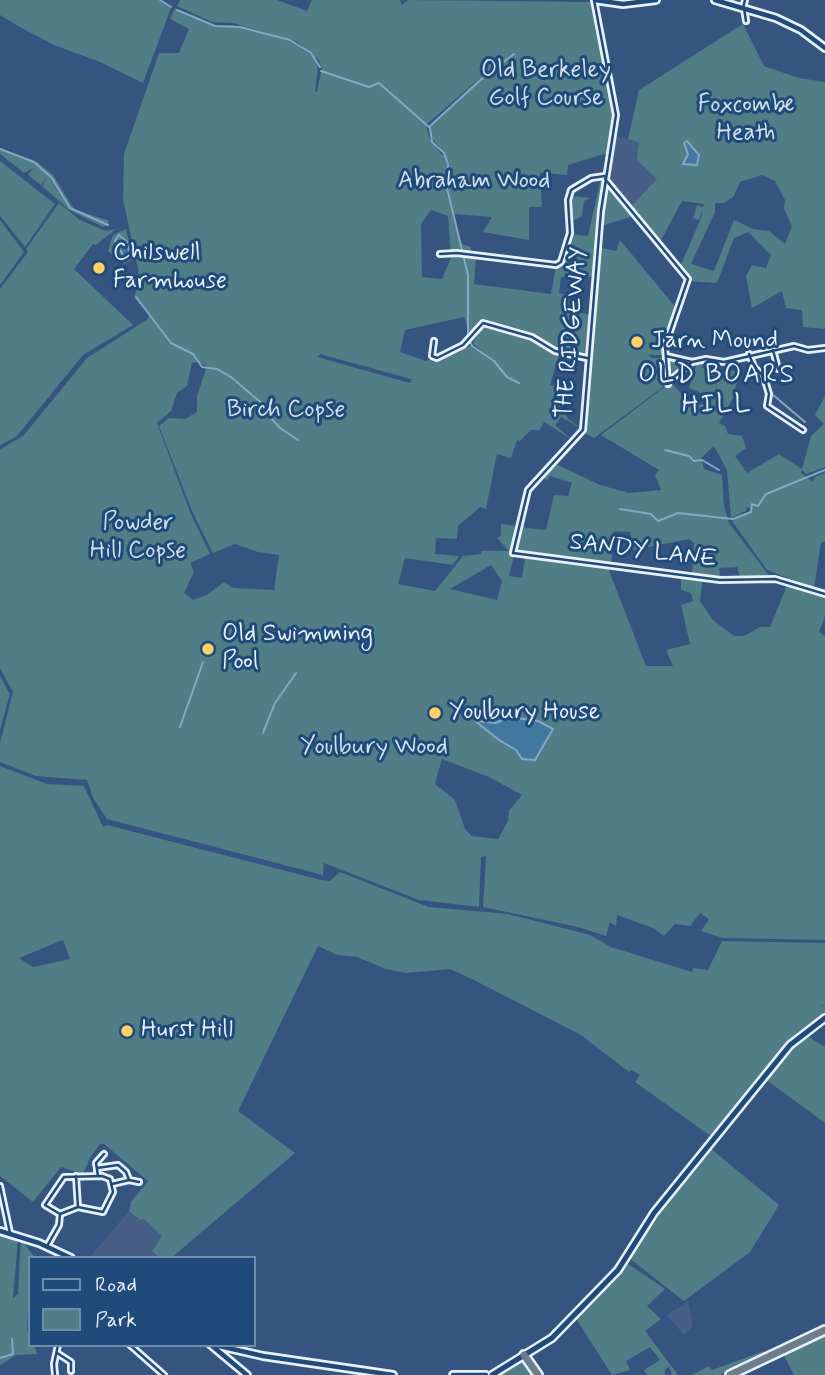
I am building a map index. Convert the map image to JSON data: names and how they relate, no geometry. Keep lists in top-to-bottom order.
{
  "streets": {
    "street": ["THE RIDGEWAY", "SANDY LANE"]
  },
  "crossings": [
    ["THE RIDGEWAY", "SANDY LANE"]
  ],
  "districts": ["OLD BOARS HILL"],
  "parks": [
    "Old Berkeley Golf Course",
    "Foxcombe Heath",
    "Abraham Wood",
    "Birch Copse",
    "Powder Hill Copse",
    "Youlbury Wood"
  ],
  "places": [
    "Chilswell Farmhouse",
    "Jarn Mound",
    "Old Swimming Pool",
    "Youlbury House",
    "Hurst Hill"
  ],
  "legend": ["Road", "Park"]
}
